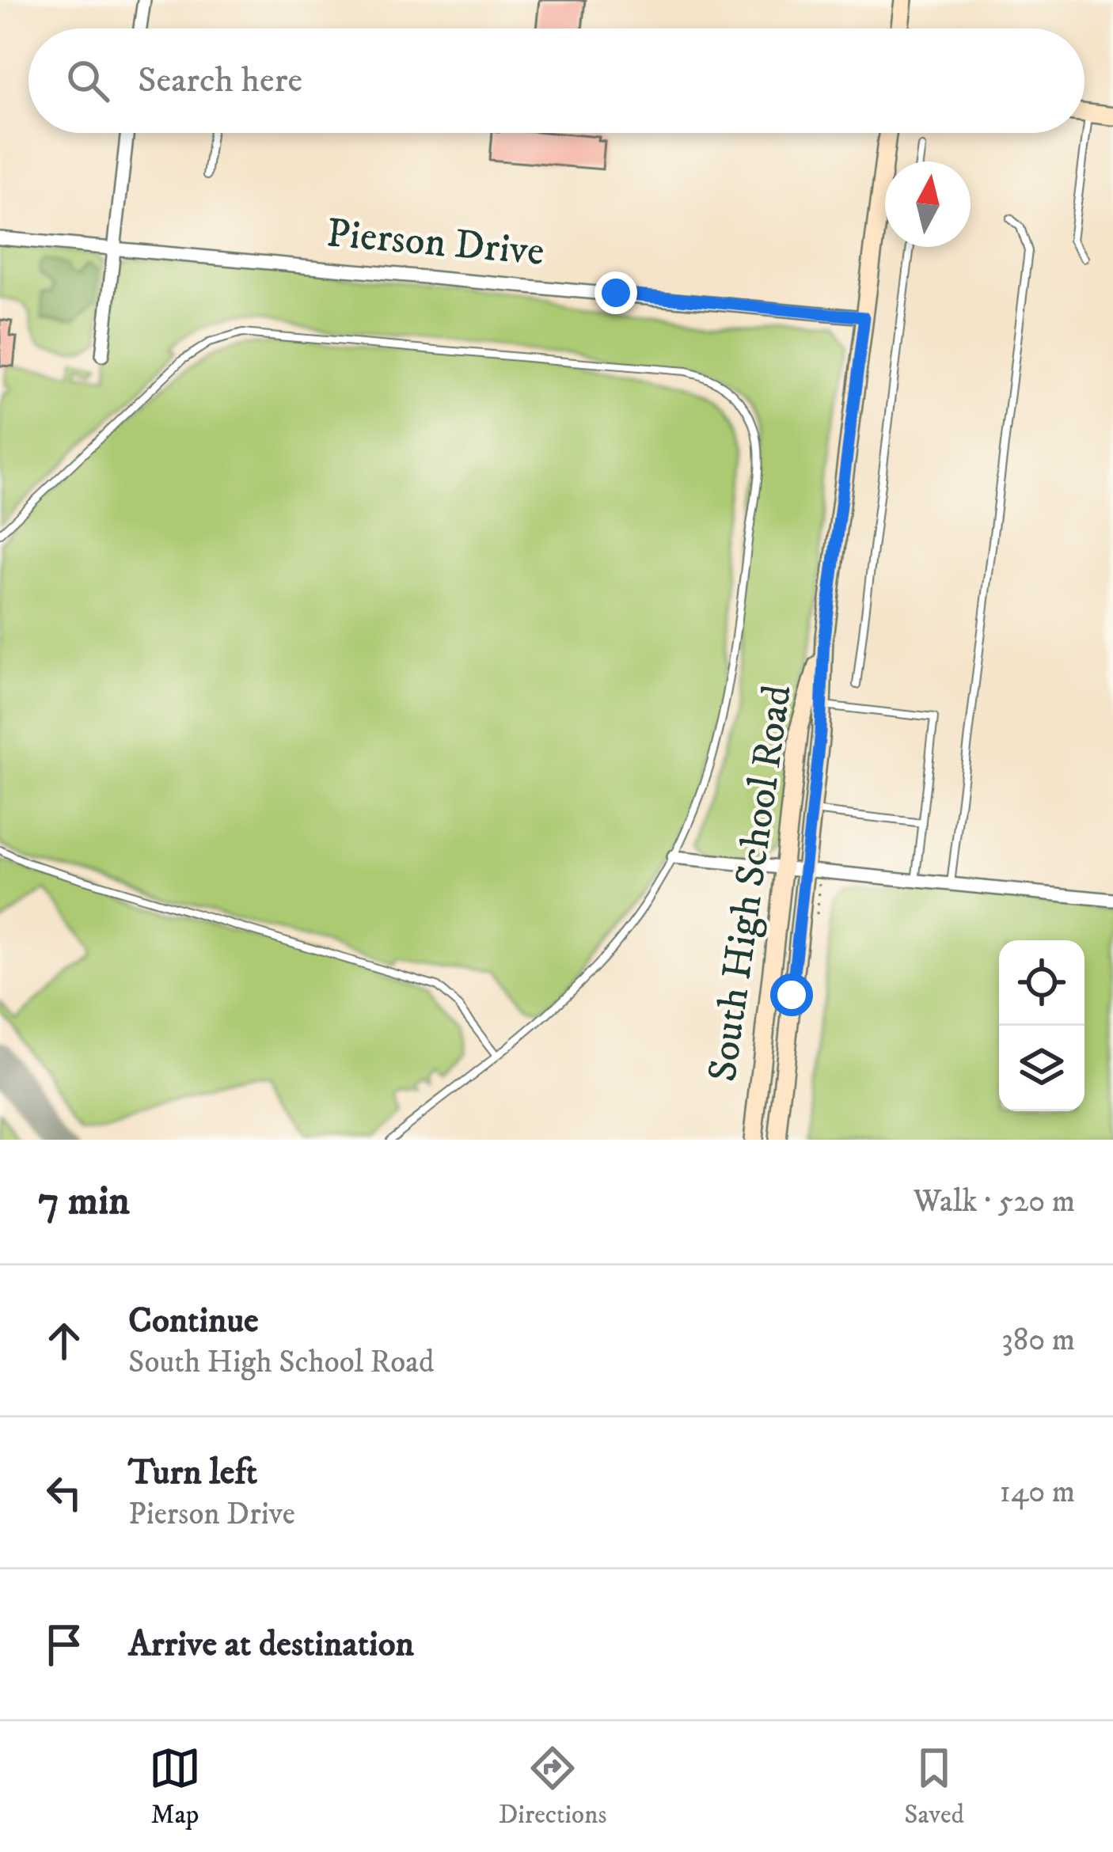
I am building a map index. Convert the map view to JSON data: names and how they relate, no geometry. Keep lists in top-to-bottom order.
{
  "streets": {
    "street": ["Pierson Drive", "South High School Road"]
  },
  "crossings": [
    ["Pierson Drive", "South High School Road"]
  ],
  "north": "top",
  "page": {
    "search": "Search here",
    "heading": ["7 min", "Walk · 520 m"],
    "list": [
      ["Continue", "South High School Road", "380 m"],
      ["Turn left", "Pierson Drive", "140 m"],
      "Arrive at destination"
    ],
    "nav": ["Map", "Directions", "Saved"]
  }
}
